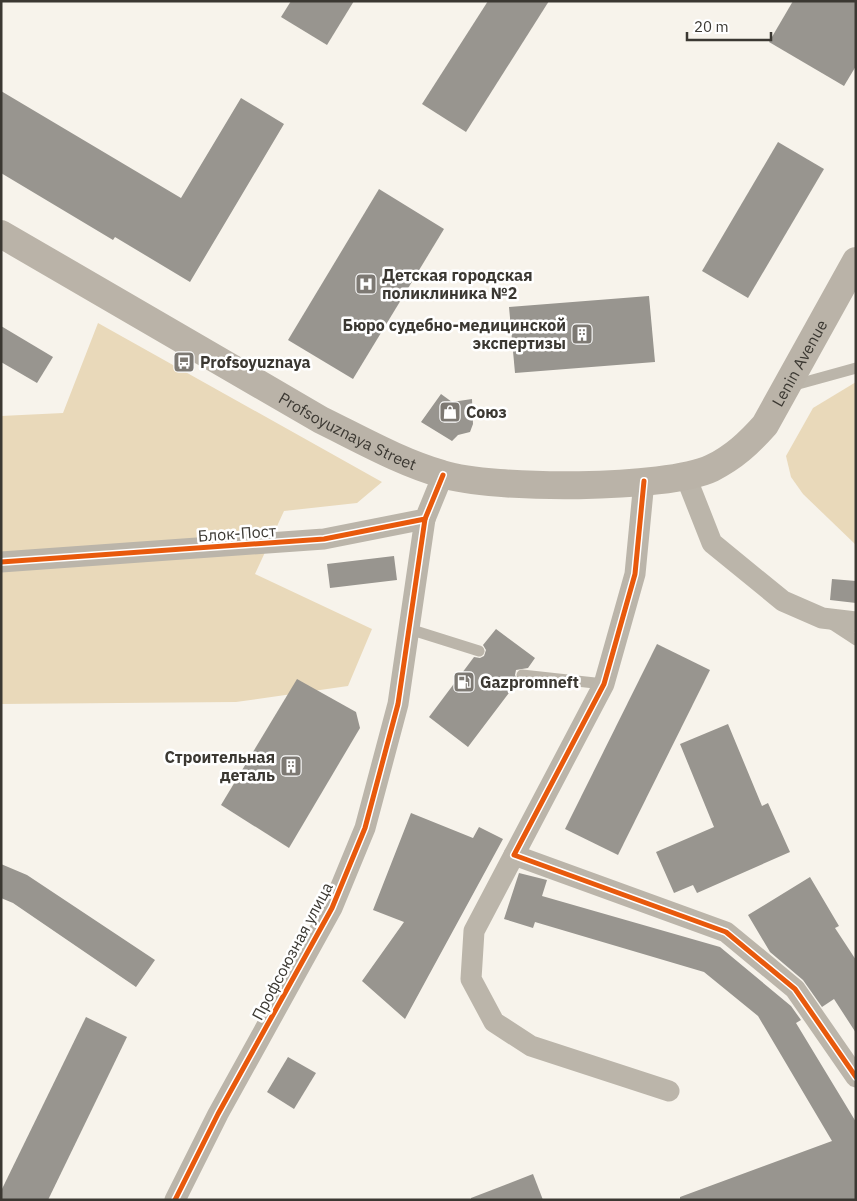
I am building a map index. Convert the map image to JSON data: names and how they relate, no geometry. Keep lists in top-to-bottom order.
{
  "streets": {
    "main road": ["Lenin Avenue", "Profsoyuznaya Street"],
    "street": ["Блок-Пост", "Профсоюзная улица"]
  },
  "crossings": [
    ["Lenin Avenue", "Profsoyuznaya Street"],
    ["Блок-Пост", "Профсоюзная улица"]
  ],
  "places": {
    "hospital": ["Детская городская поликлиника №2"],
    "building": ["Бюро судебно-медицинской экспертизы", "Строительная деталь"],
    "bus stop": ["Profsoyuznaya"],
    "shop": ["Союз"],
    "fuel station": ["Gazpromneft"]
  },
  "scale_bar": "20 m"
}
